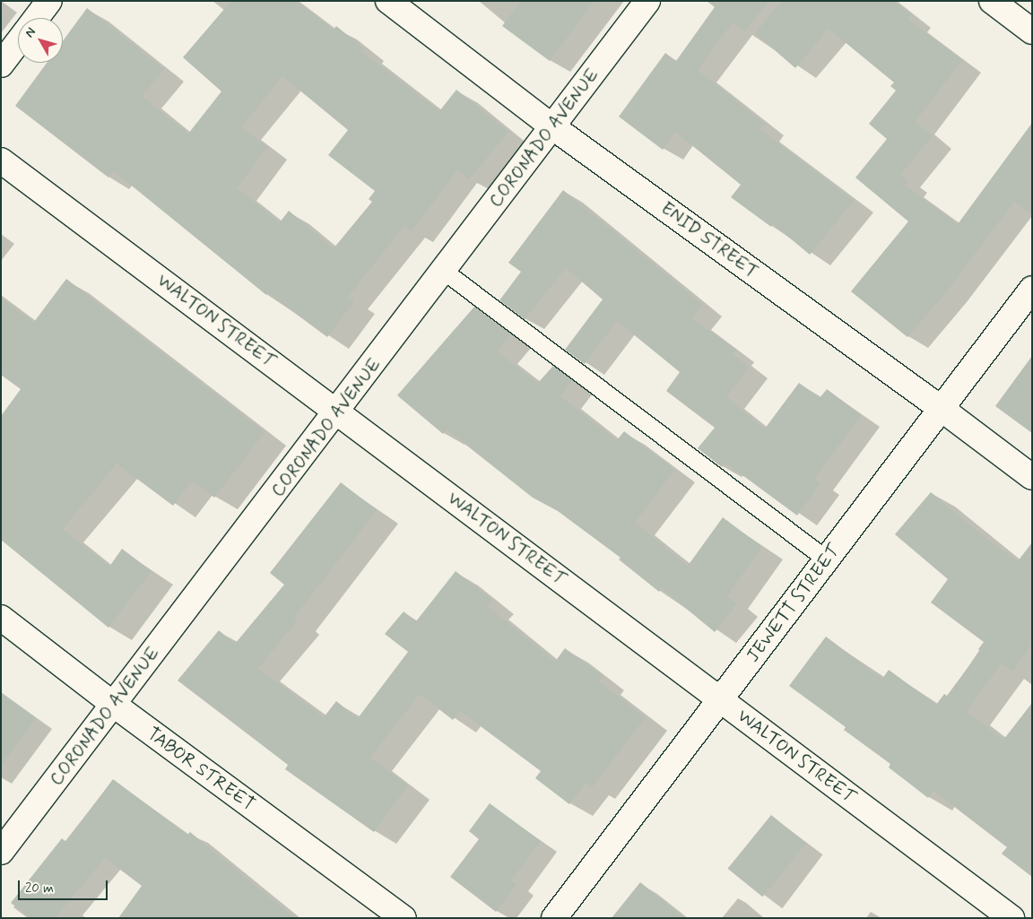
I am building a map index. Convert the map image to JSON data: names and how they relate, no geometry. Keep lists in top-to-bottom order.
{
  "streets": {
    "street": [
      "CORONADO AVENUE",
      "ENID STREET",
      "WALTON STREET",
      "JEWETT STREET",
      "TABOR STREET"
    ]
  },
  "crossings": [
    ["CORONADO AVENUE", "ENID STREET"],
    ["CORONADO AVENUE", "WALTON STREET"],
    ["CORONADO AVENUE", "TABOR STREET"],
    ["ENID STREET", "JEWETT STREET"],
    ["WALTON STREET", "JEWETT STREET"]
  ],
  "scale_bar": "20 m",
  "north": "top left"
}
